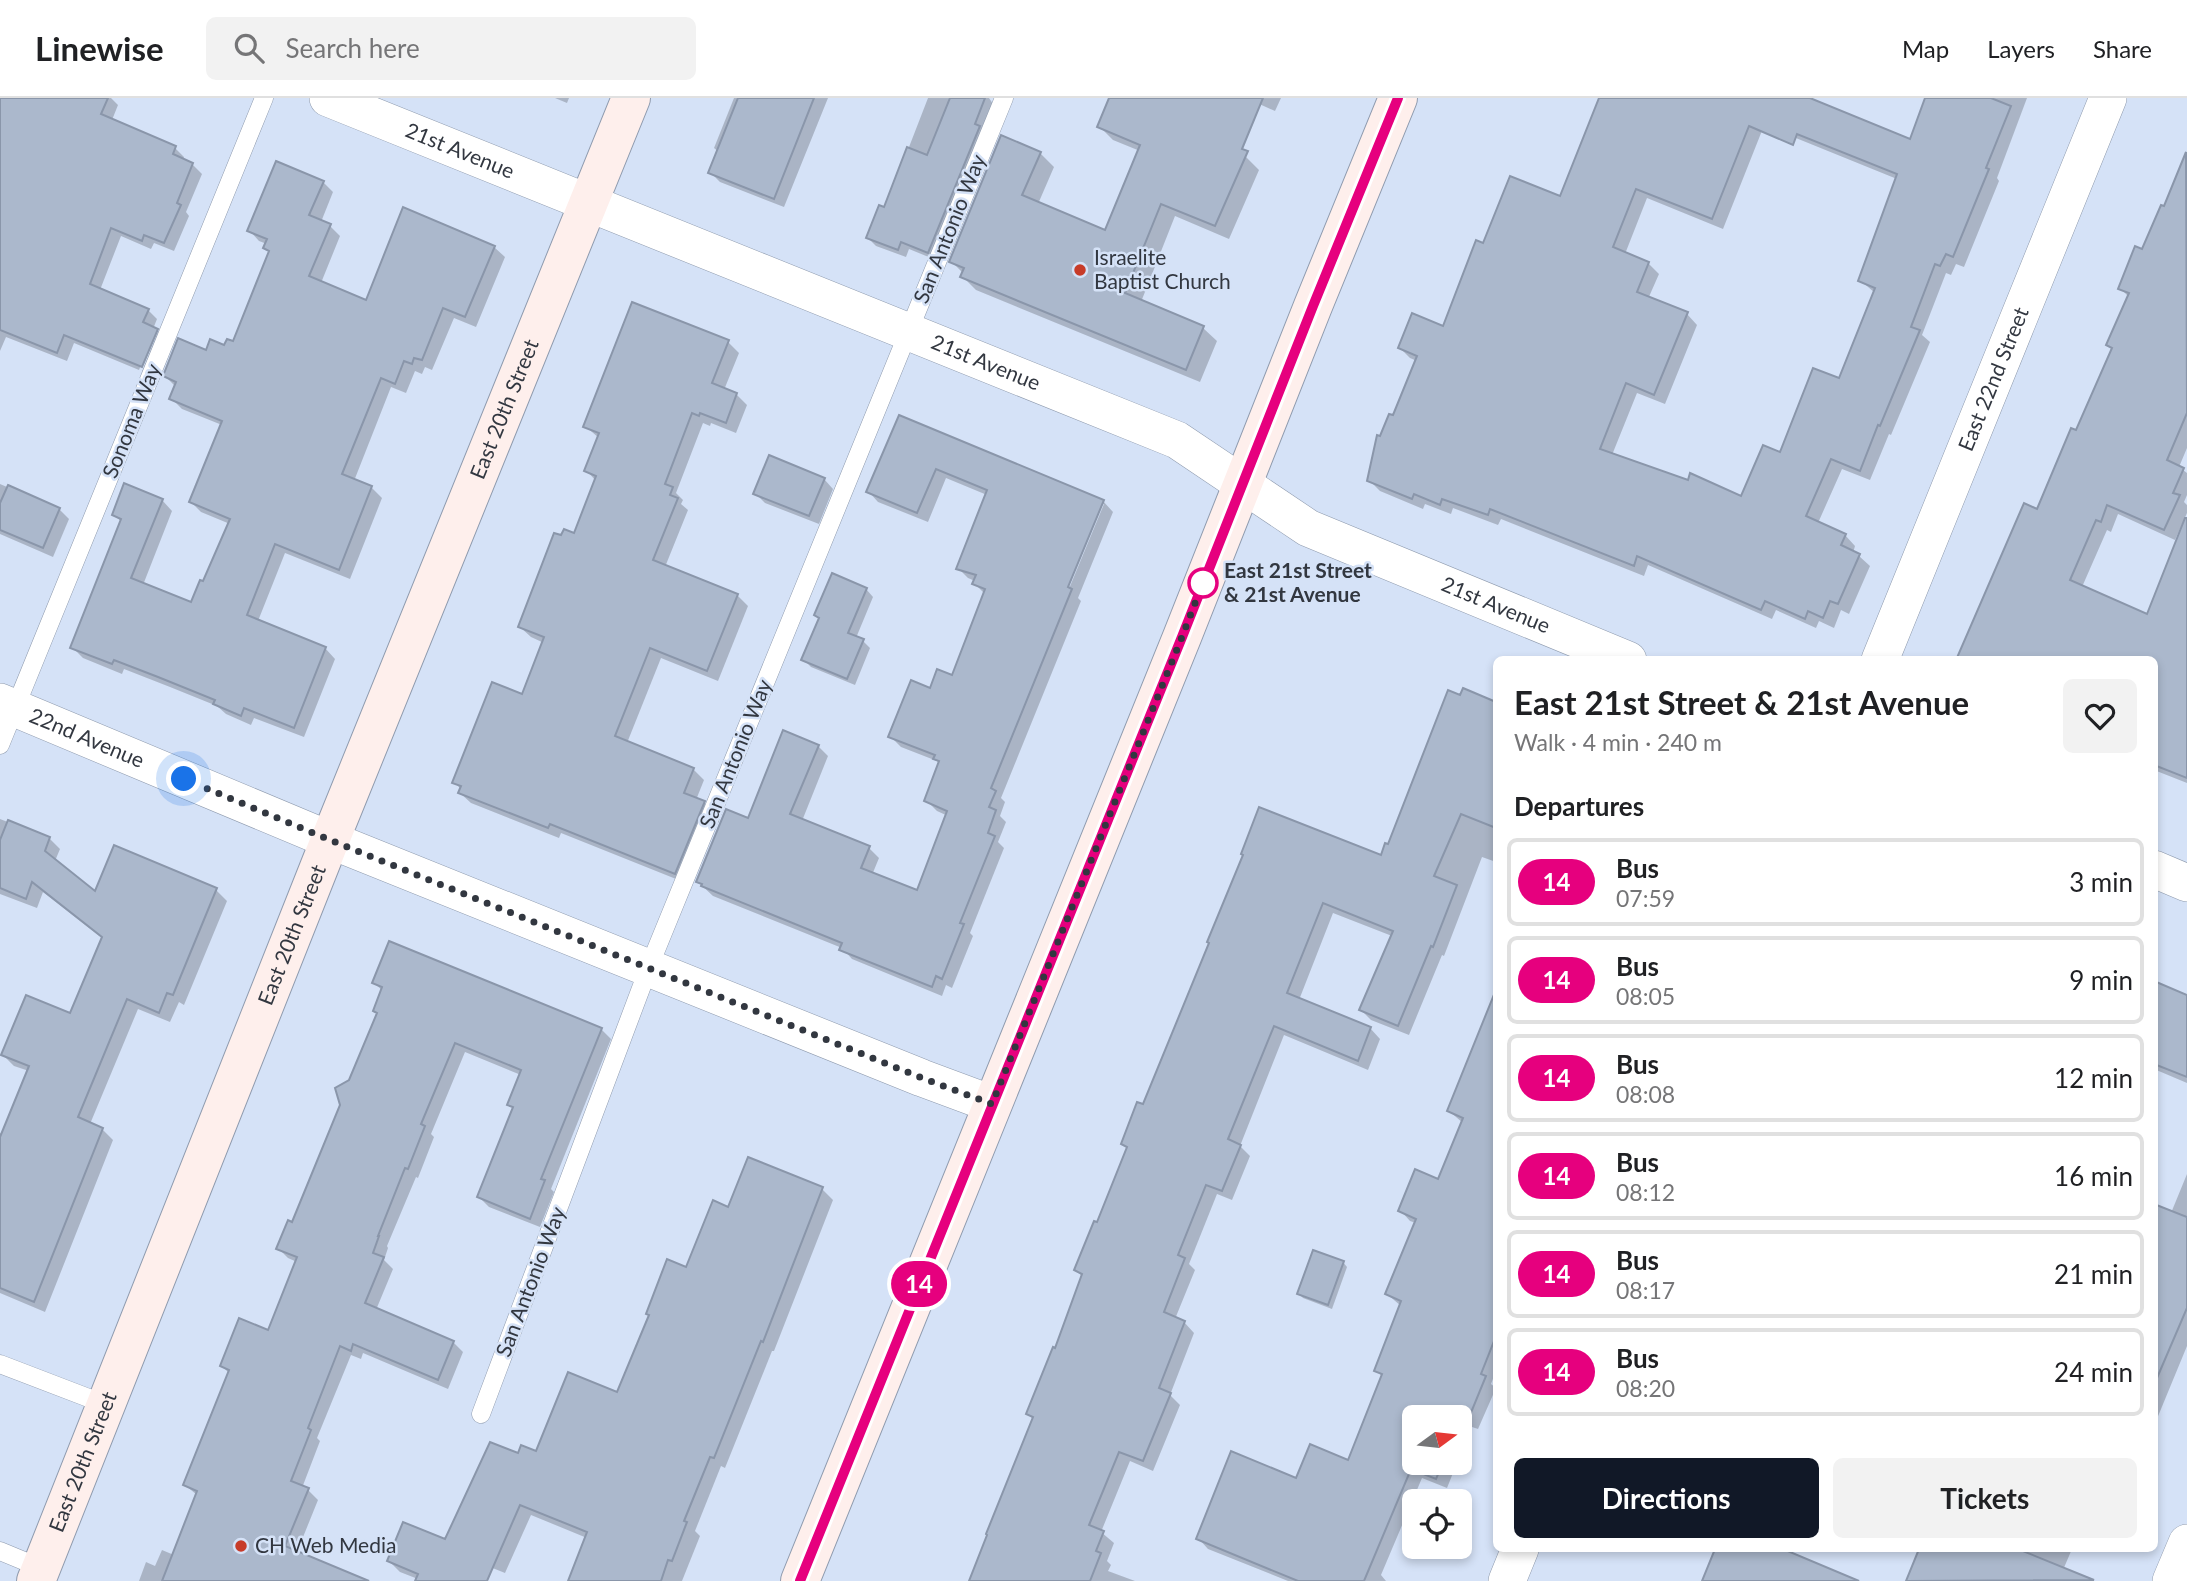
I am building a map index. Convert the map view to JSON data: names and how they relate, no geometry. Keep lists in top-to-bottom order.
{
  "streets": {
    "street": [
      "21st Avenue",
      "East 22nd Street",
      "East 20th Street",
      "22nd Avenue"
    ],
    "lane": ["San Antonio Way", "Sonoma Way"]
  },
  "crossings": [
    ["21st Avenue", "San Antonio Way"],
    ["21st Avenue", "East 20th Street"],
    ["San Antonio Way", "22nd Avenue"],
    ["East 20th Street", "22nd Avenue"],
    ["Sonoma Way", "22nd Avenue"]
  ],
  "places": ["Israelite Baptist Church", "East 21st Street & 21st Avenue", "CH Web Media"],
  "lines": ["bus line 14"],
  "north": "right",
  "page": {
    "header": "Linewise",
    "search": "Search here",
    "nav": ["Map", "Layers", "Share"],
    "on_map": "14",
    "heading": [
      ["East 21st Street & 21st Avenue", "Walk · 4 min · 240 m"],
      "Departures"
    ],
    "list": [
      {
        "mark": "14",
        "name": "Bus",
        "note": "07:59",
        "value": "3 min"
      },
      {
        "mark": "14",
        "name": "Bus",
        "note": "08:05",
        "value": "9 min"
      },
      {
        "mark": "14",
        "name": "Bus",
        "note": "08:08",
        "value": "12 min"
      },
      {
        "mark": "14",
        "name": "Bus",
        "note": "08:12",
        "value": "16 min"
      },
      {
        "mark": "14",
        "name": "Bus",
        "note": "08:17",
        "value": "21 min"
      },
      {
        "mark": "14",
        "name": "Bus",
        "note": "08:20",
        "value": "24 min"
      }
    ],
    "buttons": ["Directions", "Tickets"]
  }
}
